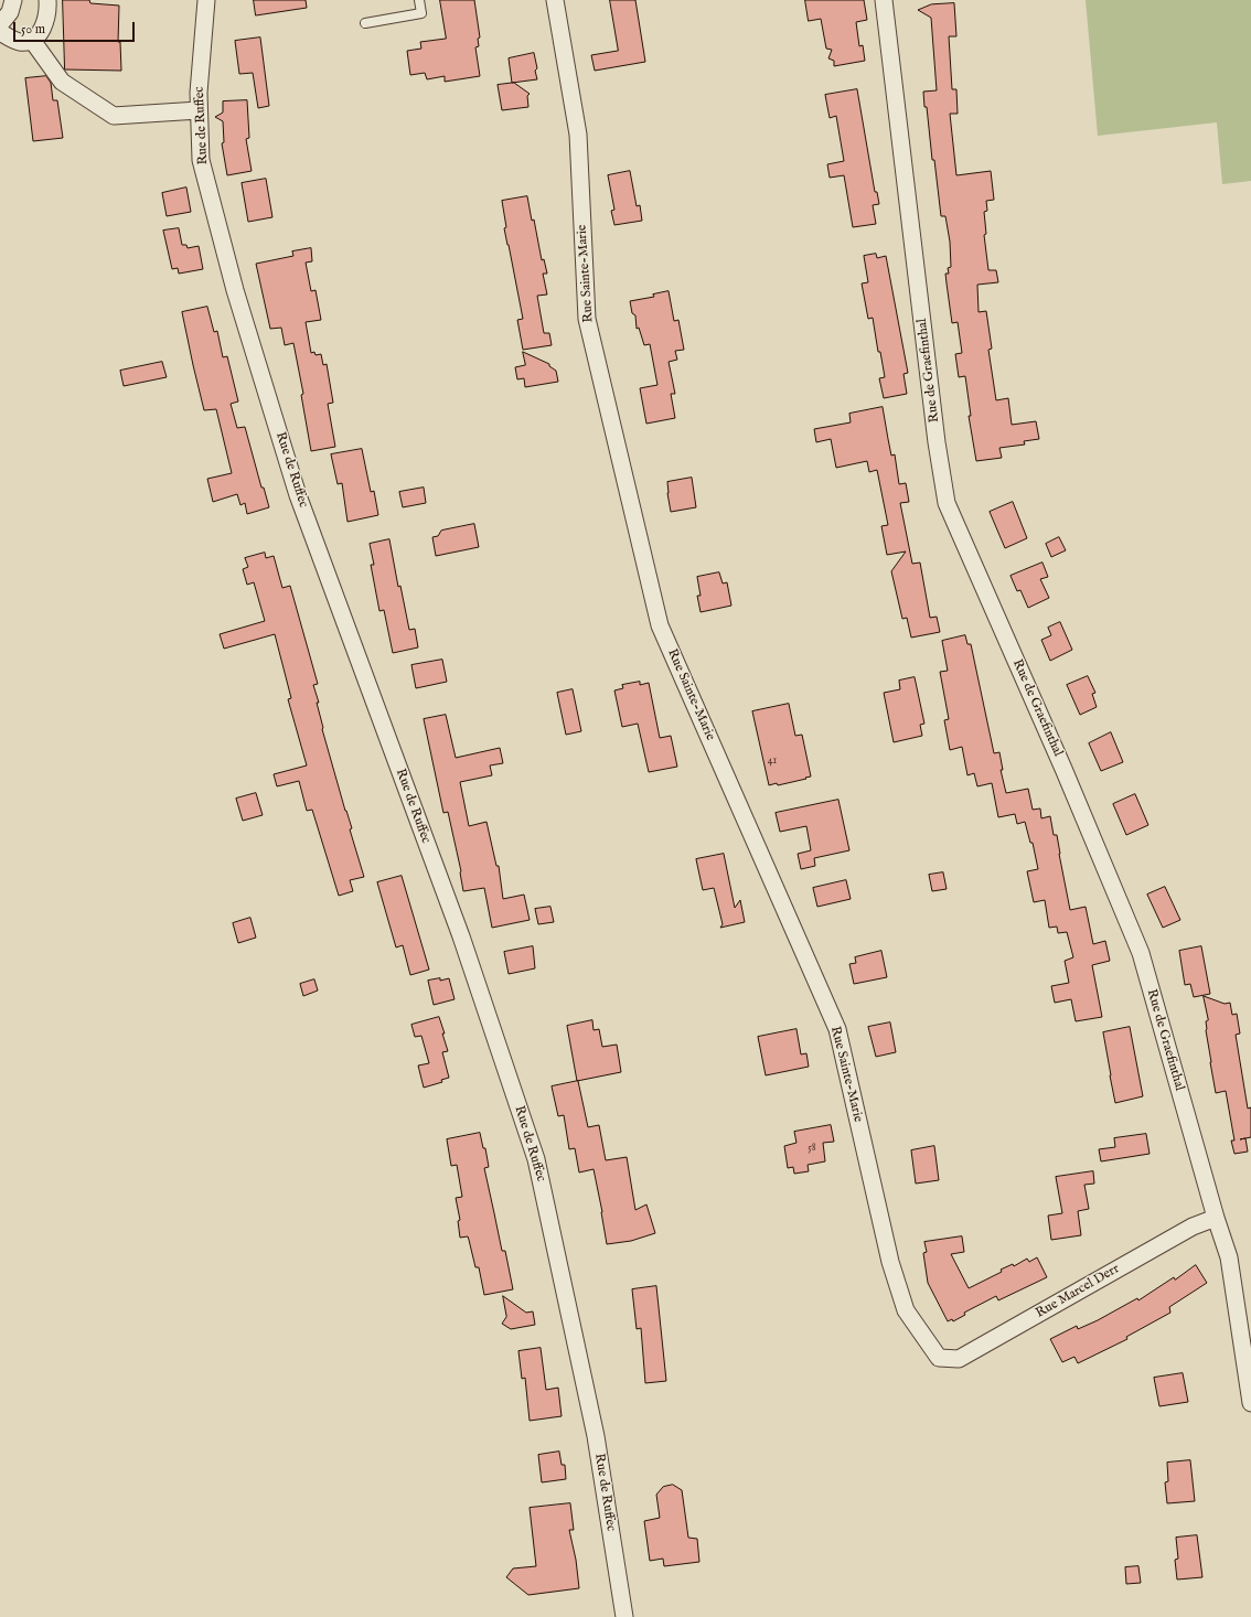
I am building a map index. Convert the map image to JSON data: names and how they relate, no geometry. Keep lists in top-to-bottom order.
{
  "streets": {
    "street": [
      "Rue de Ruffec",
      "Rue Sainte-Marie",
      "Rue de Graefinthal",
      "Rue Marcel Derr"
    ]
  },
  "crossings": [
    ["Rue Sainte-Marie", "Rue Marcel Derr"],
    ["Rue de Graefinthal", "Rue Marcel Derr"]
  ],
  "house_numbers": ["41", "58"],
  "scale_bar": "50 m"
}
